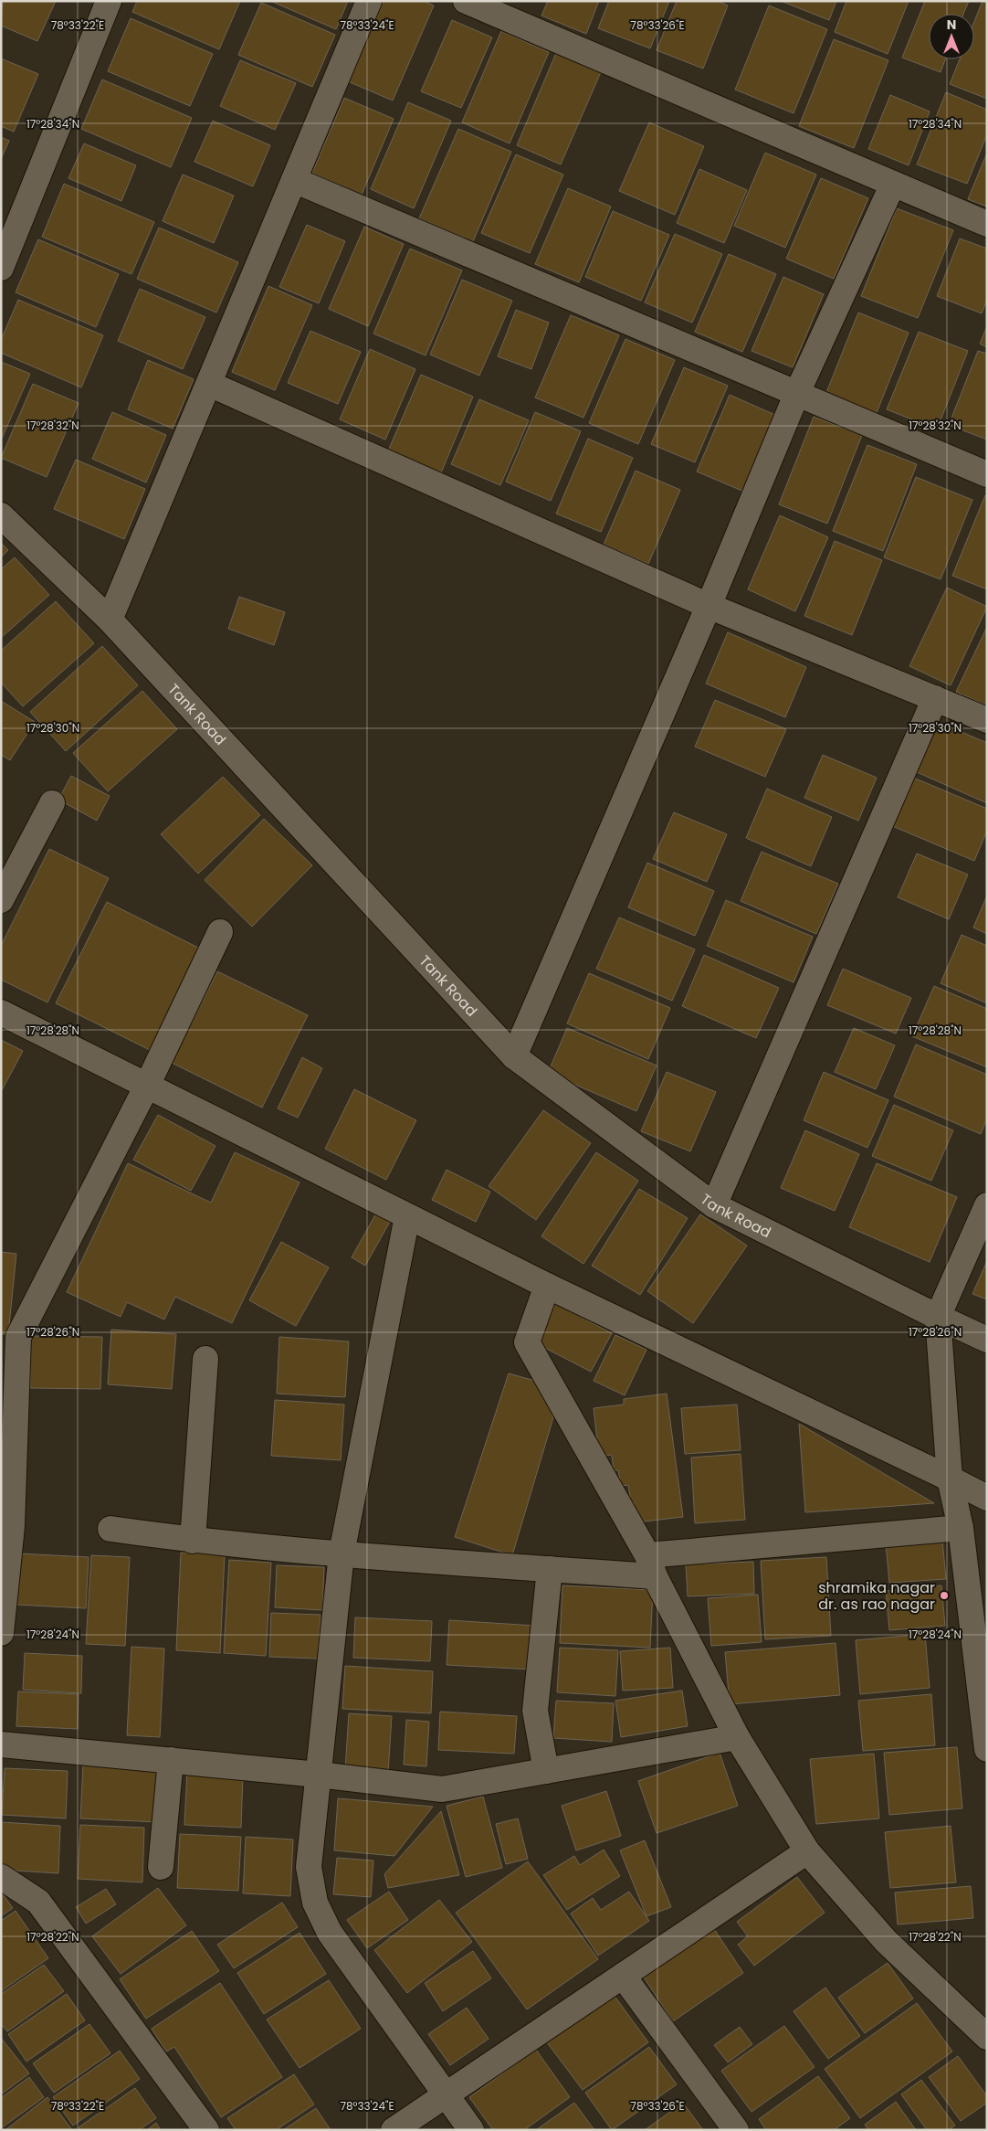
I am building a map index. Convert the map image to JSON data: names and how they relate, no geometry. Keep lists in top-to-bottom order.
{
  "streets": {
    "street": ["Tank Road"]
  },
  "places": ["shramika nagar dr. as rao nagar"],
  "north": "top",
  "coordinates": [
    "78°33'22\"E",
    "78°33'24\"E",
    "78°33'26\"E",
    "17°28'34\"N",
    "17°28'32\"N",
    "17°28'30\"N",
    "17°28'28\"N",
    "17°28'26\"N",
    "17°28'24\"N",
    "17°28'22\"N"
  ]
}
